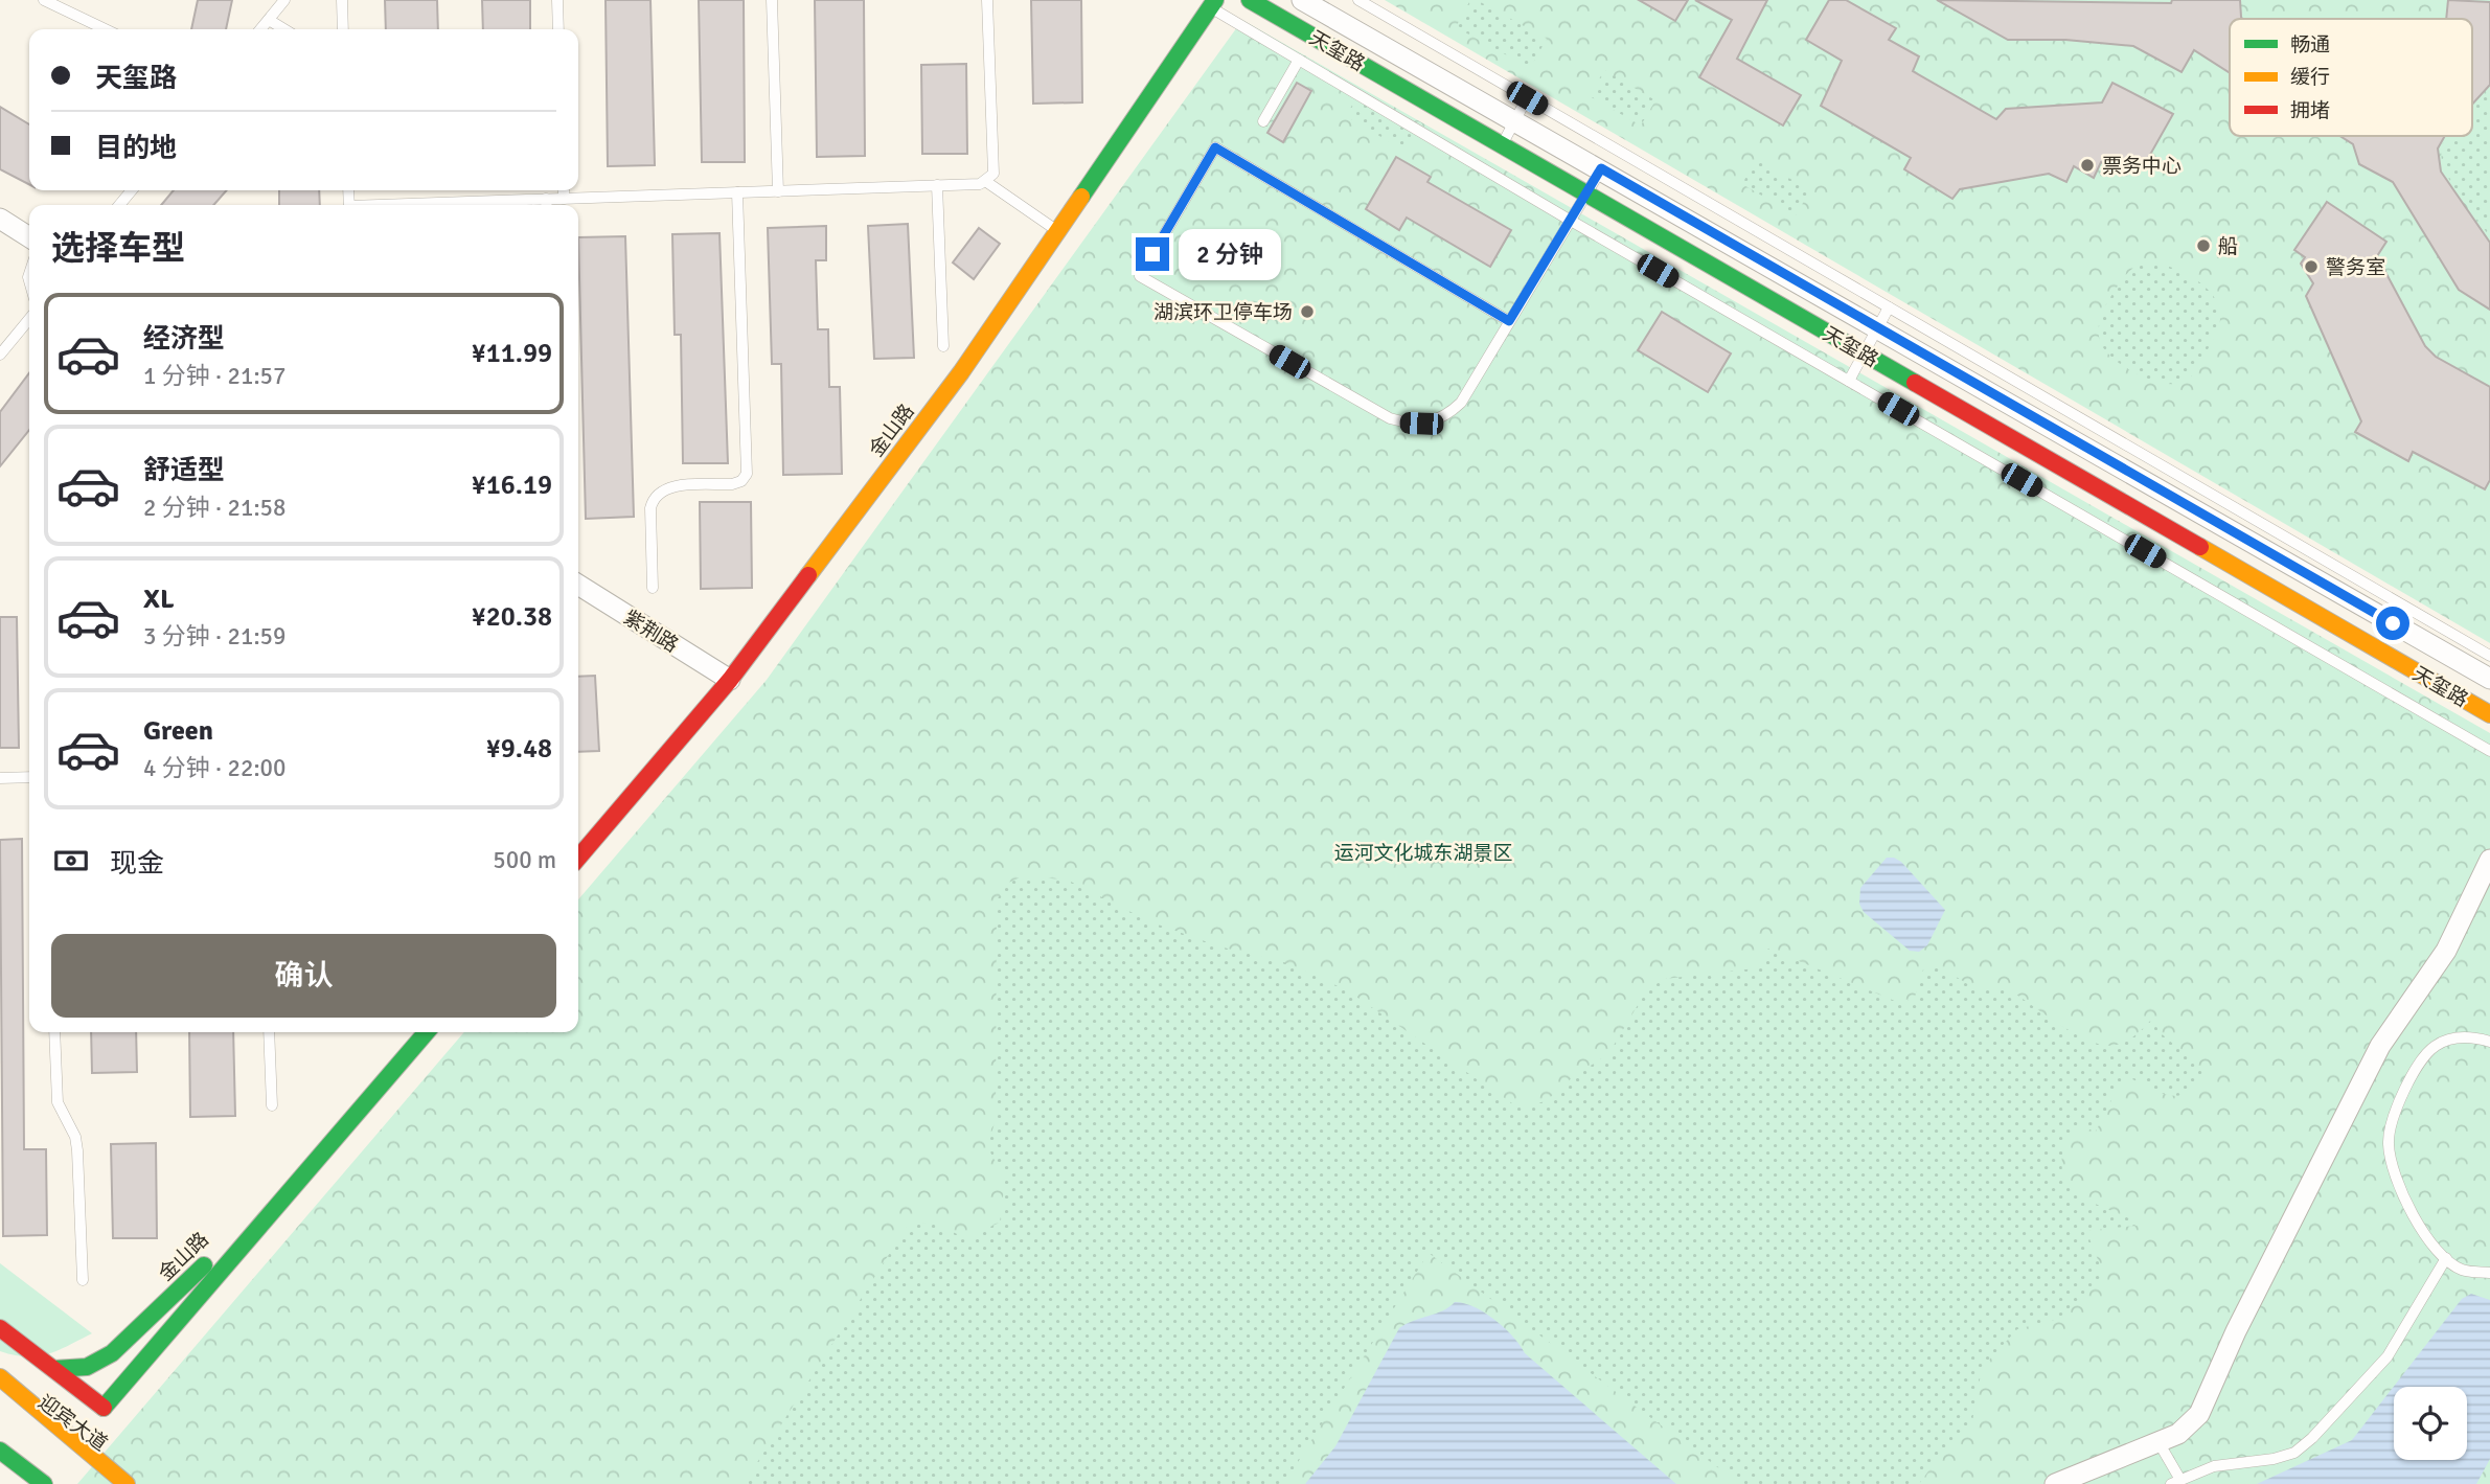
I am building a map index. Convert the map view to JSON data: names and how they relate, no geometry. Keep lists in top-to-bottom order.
{
  "streets": {
    "main road": ["天玺路", "金山路", "迎宾大道"],
    "street": ["紫荆路"]
  },
  "crossings": [
    ["金山路", "紫荆路"]
  ],
  "parks": ["运河文化城东湖景区"],
  "places": [
    "票务中心",
    "船",
    "警务室",
    "湖滨环卫停车场"
  ],
  "legend": ["畅通", "缓行", "拥堵"],
  "page": {
    "banner": ["天玺路", "目的地"],
    "heading": "选择车型",
    "bubble": "2 分钟",
    "list": [
      {
        "name": "经济型",
        "note": "1 分钟 · 21:57",
        "value": "¥11.99"
      },
      {
        "name": "舒适型",
        "note": "2 分钟 · 21:58",
        "value": "¥16.19"
      },
      {
        "name": "XL",
        "note": "3 分钟 · 21:59",
        "value": "¥20.38"
      },
      {
        "name": "Green",
        "note": "4 分钟 · 22:00",
        "value": "¥9.48"
      }
    ],
    "pay": ["现金", "500 m"],
    "buttons": "确认"
  }
}
